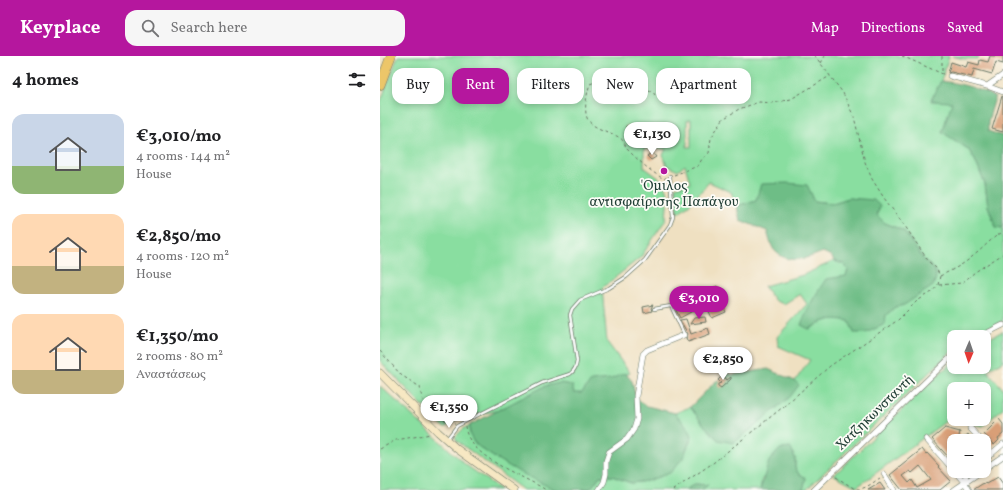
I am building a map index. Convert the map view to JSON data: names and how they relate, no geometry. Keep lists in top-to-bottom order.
{
  "streets": {
    "street": ["Χατζηκωνσταντή"]
  },
  "places": ["'Ομιλος αντισφαίρισης Παπάγου"],
  "north": "bottom",
  "page": {
    "header": "Keyplace",
    "search": "Search here",
    "nav": ["Map", "Directions", "Saved"],
    "heading": "4 homes",
    "chip": [
      "Buy",
      "Rent",
      "Filters",
      "New",
      "Apartment"
    ],
    "list": [
      {
        "name": "€3,010/mo",
        "note": "4 rooms · 144 m² · House"
      },
      {
        "name": "€2,850/mo",
        "note": "4 rooms · 120 m² · House"
      },
      {
        "name": "€1,350/mo",
        "note": "2 rooms · 80 m² · Αναστάσεως"
      }
    ],
    "price": [
      "€1,130",
      "€3,010",
      "€2,850",
      "€1,350"
    ],
    "map_buttons": ["+", "−"]
  }
}
